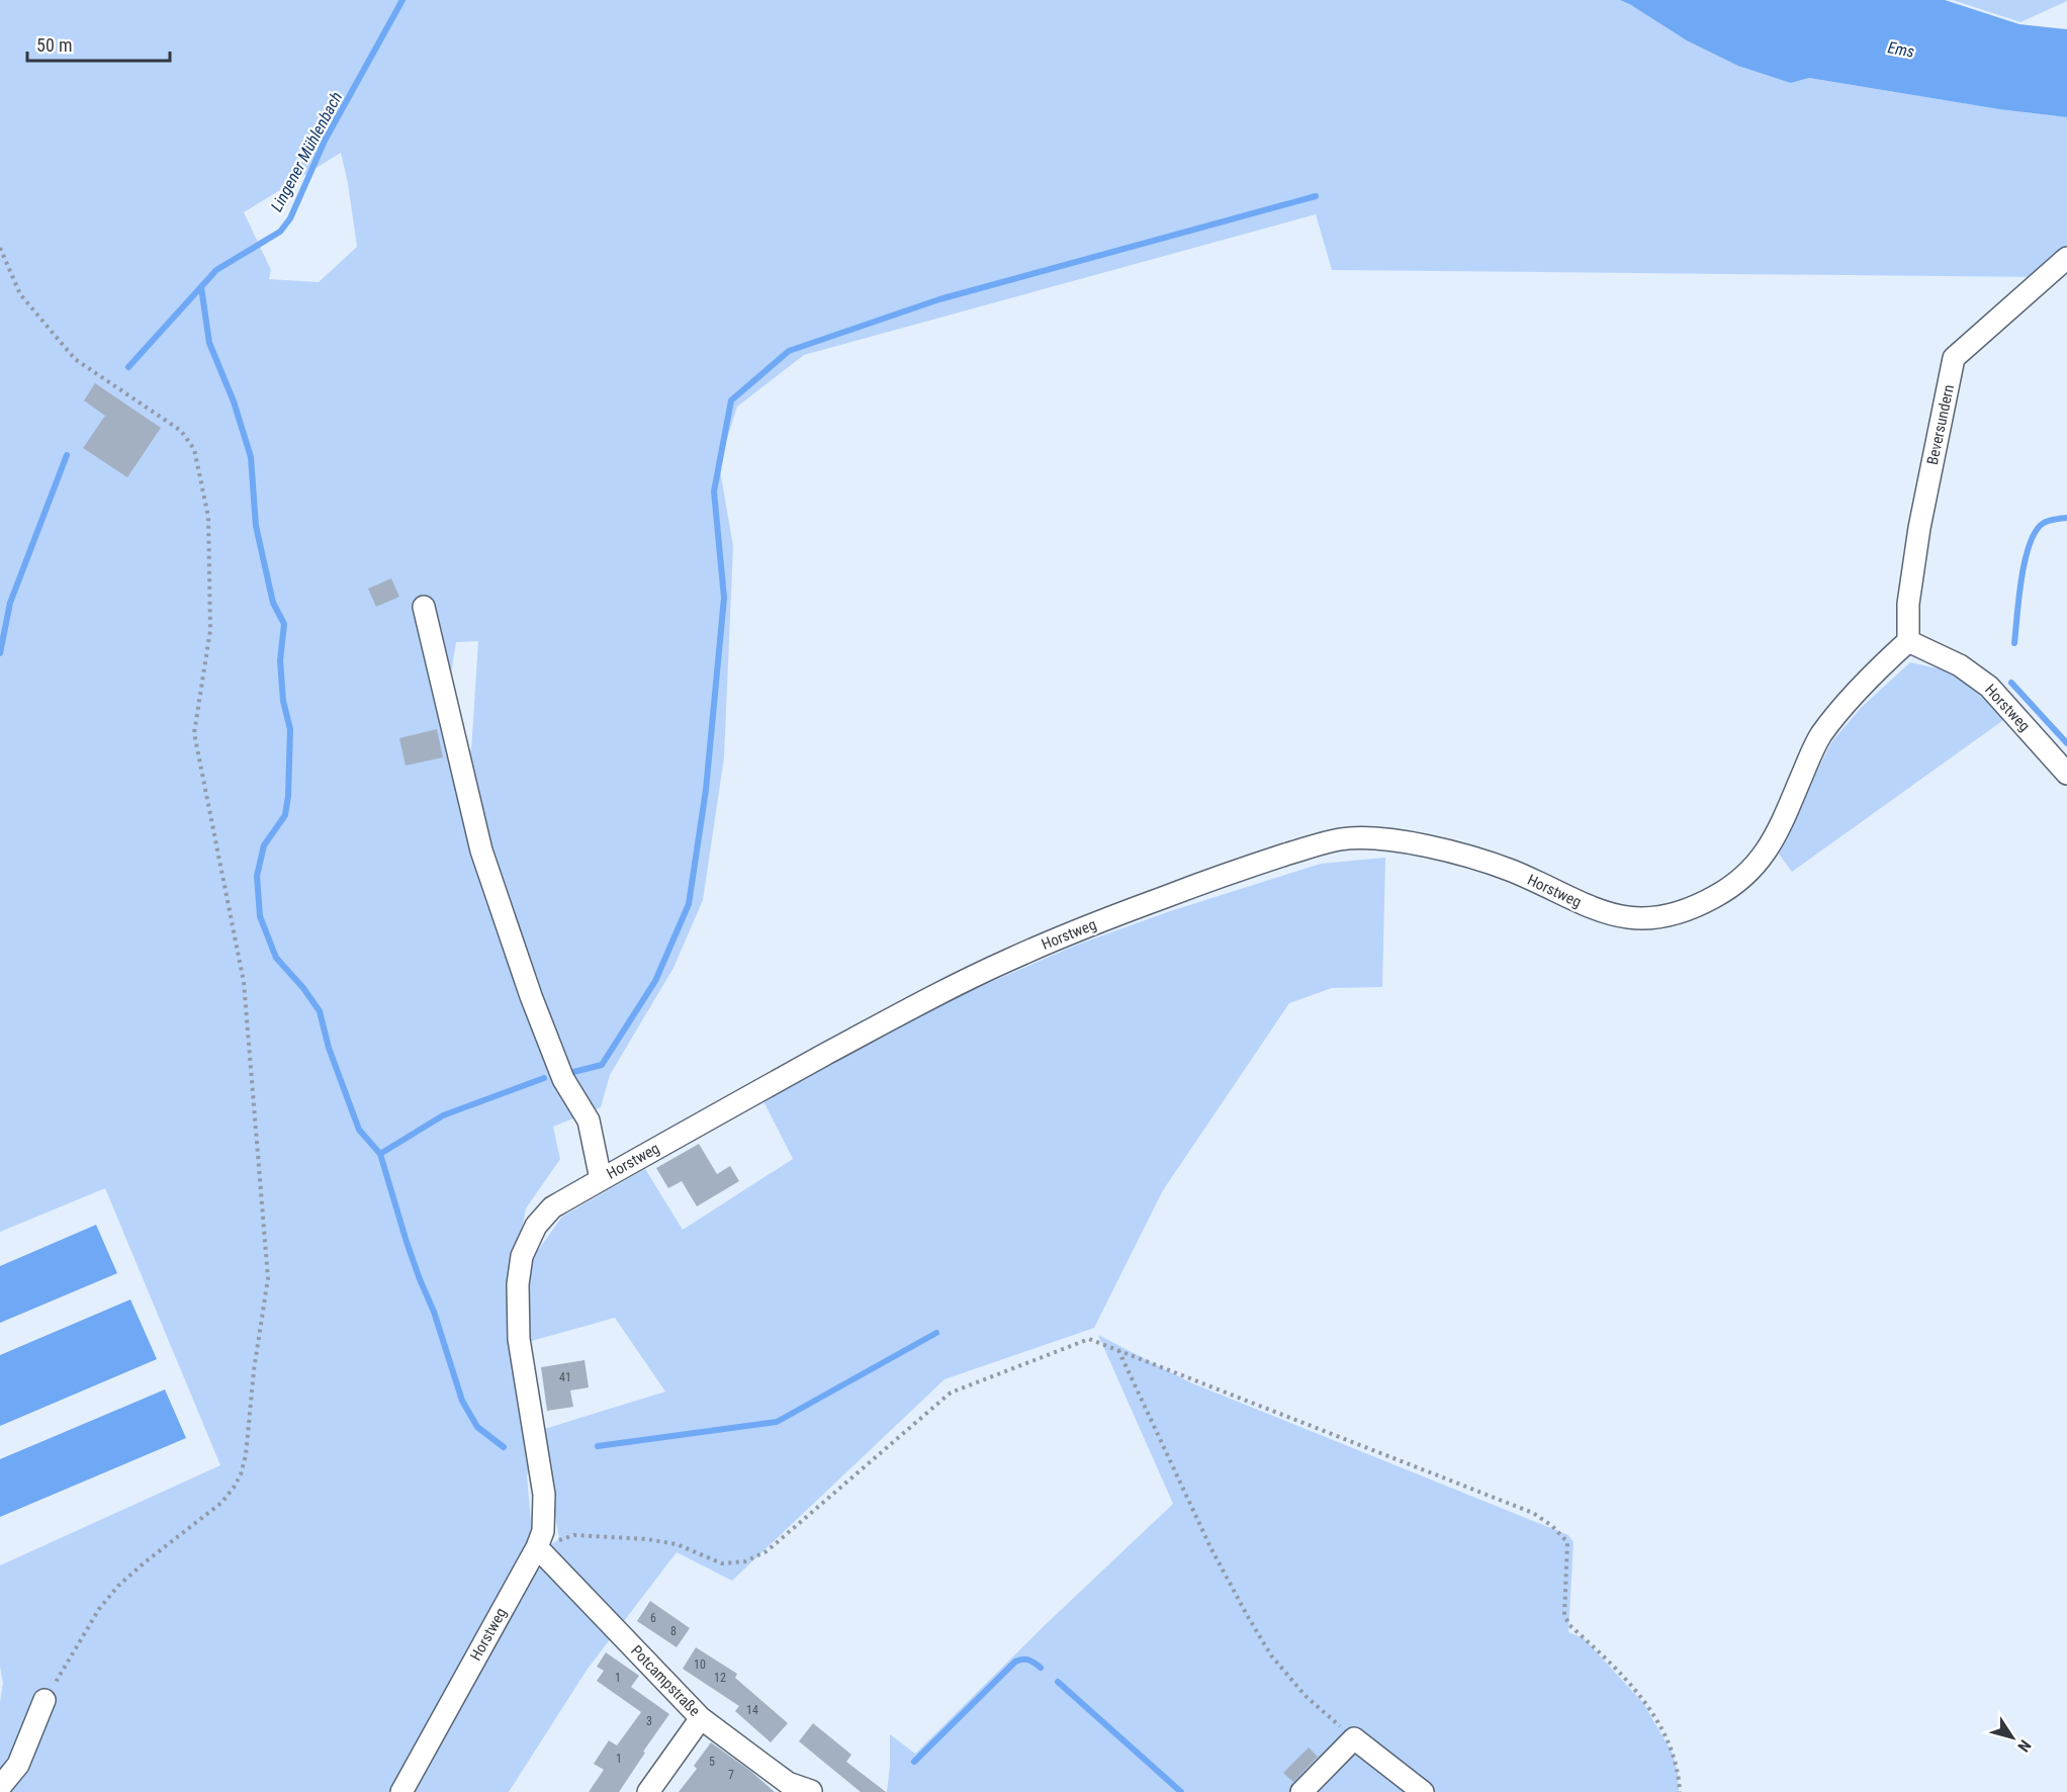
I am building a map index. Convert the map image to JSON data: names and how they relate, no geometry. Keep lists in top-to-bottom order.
{
  "streets": {
    "street": ["Beversundern", "Horstweg", "Potcampstraße"]
  },
  "crossings": [
    ["Beversundern", "Horstweg"],
    ["Horstweg", "Potcampstraße"]
  ],
  "water": ["Ems", "Lingener Mühlenbach"],
  "house_numbers": [
    "41",
    "6",
    "8",
    "10",
    "1",
    "12",
    "14",
    "3",
    "1",
    "5",
    "7"
  ],
  "scale_bar": "50 m",
  "north": "bottom right"
}
